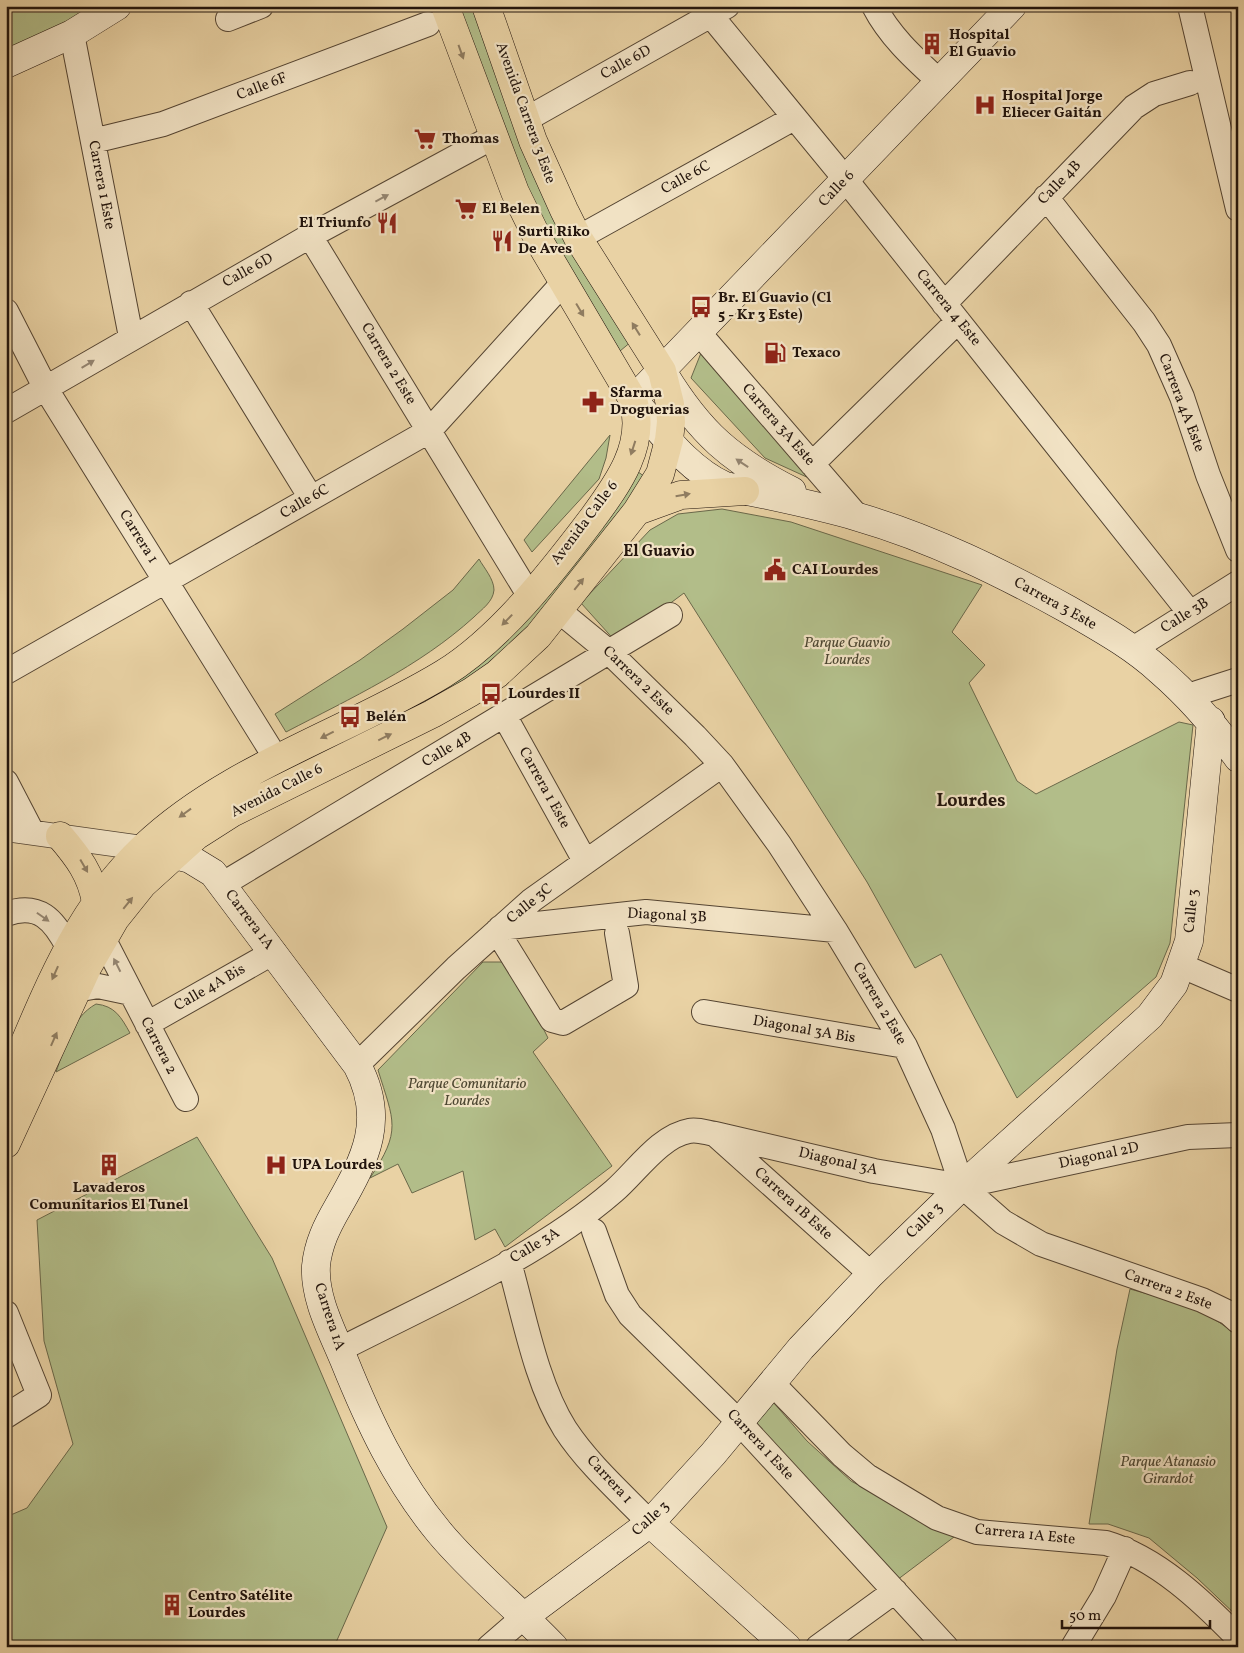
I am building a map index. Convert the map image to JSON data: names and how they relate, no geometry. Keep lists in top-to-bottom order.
{
  "streets": {
    "main road": ["Avenida Carrera 3 Este", "Avenida Calle 6"],
    "street": [
      "Calle 6D",
      "Calle 6F",
      "Calle 6C",
      "Calle 4B",
      "Carrera 1 Este",
      "Calle 6",
      "Carrera 4 Este",
      "Carrera 2 Este",
      "Carrera 4A Este",
      "Carrera 3A Este",
      "Carrera 1",
      "Carrera 3 Este",
      "Calle 3B",
      "Calle 3C",
      "Calle 3",
      "Diagonal 3B",
      "Carrera 1A",
      "Calle 4A Bis",
      "Diagonal 3A Bis",
      "Carrera 2",
      "Diagonal 2D",
      "Diagonal 3A",
      "Carrera 1B Este",
      "Calle 3A",
      "Carrera 1A Este"
    ]
  },
  "crossings": [
    ["Calle 6D", "Avenida Carrera 3 Este"],
    ["Calle 6D", "Carrera 1 Este"],
    ["Calle 6D", "Carrera 4 Este"],
    ["Calle 6D", "Carrera 2 Este"],
    ["Calle 6D", "Carrera 1"],
    ["Calle 6F", "Carrera 1 Este"],
    ["Avenida Carrera 3 Este", "Calle 6C"],
    ["Avenida Carrera 3 Este", "Calle 6"],
    ["Avenida Carrera 3 Este", "Avenida Calle 6"],
    ["Avenida Carrera 3 Este", "Carrera 3 Este"],
    ["Calle 6C", "Carrera 4 Este"],
    ["Calle 6C", "Carrera 2 Este"],
    ["Calle 6C", "Carrera 1"],
    ["Calle 4B", "Carrera 1 Este"],
    ["Calle 4B", "Carrera 4 Este"],
    ["Calle 4B", "Carrera 2 Este"],
    ["Calle 4B", "Carrera 4A Este"],
    ["Calle 4B", "Carrera 3A Este"],
    ["Calle 4B", "Carrera 1A"],
    ["Carrera 1 Este", "Calle 3C"],
    ["Carrera 1 Este", "Calle 3"],
    ["Calle 6", "Carrera 4 Este"],
    ["Calle 6", "Carrera 3A Este"],
    ["Calle 6", "Avenida Calle 6"],
    ["Calle 6", "Carrera 3 Este"],
    ["Carrera 4 Este", "Calle 3B"],
    ["Carrera 2 Este", "Avenida Calle 6"],
    ["Carrera 2 Este", "Calle 3C"],
    ["Carrera 2 Este", "Calle 3"],
    ["Carrera 2 Este", "Diagonal 3B"],
    ["Carrera 2 Este", "Diagonal 3A Bis"],
    ["Carrera 2 Este", "Diagonal 2D"],
    ["Carrera 2 Este", "Diagonal 3A"],
    ["Carrera 3A Este", "Carrera 3 Este"],
    ["Avenida Calle 6", "Carrera 1"],
    ["Avenida Calle 6", "Carrera 3 Este"],
    ["Avenida Calle 6", "Carrera 1A"],
    ["Avenida Calle 6", "Carrera 2"],
    ["Carrera 1", "Calle 3"],
    ["Carrera 1", "Calle 3A"],
    ["Carrera 3 Este", "Calle 3B"],
    ["Carrera 3 Este", "Calle 3"],
    ["Calle 3C", "Diagonal 3B"],
    ["Calle 3C", "Carrera 1A"],
    ["Calle 3", "Carrera 1A"],
    ["Calle 3", "Diagonal 2D"],
    ["Calle 3", "Diagonal 3A"],
    ["Calle 3", "Carrera 1B Este"],
    ["Calle 3", "Carrera 1A Este"],
    ["Carrera 1A", "Calle 4A Bis"],
    ["Carrera 1A", "Calle 3A"],
    ["Calle 4A Bis", "Carrera 2"],
    ["Diagonal 2D", "Diagonal 3A"],
    ["Diagonal 3A", "Carrera 1B Este"],
    ["Diagonal 3A", "Calle 3A"],
    ["Carrera 1B Este", "Calle 3A"]
  ],
  "one_way": ["Calle 6D"],
  "districts": ["El Guavio", "Lourdes"],
  "parks": ["Parque Guavio Lourdes", "Parque Comunitario Lourdes", "Parque Atanasio Girardot"],
  "places": {
    "building": ["Hospital El Guavio", "Lavaderos Comunitarios El Tunel", "Centro Satélite Lourdes"],
    "hospital": ["Hospital Jorge Eliecer Gaitán", "UPA Lourdes"],
    "supermarket": ["Thomas", "El Belen"],
    "restaurant": ["El Triunfo", "Surti Riko De Aves"],
    "bus stop": ["Br. El Guavio (Cl 5 - Kr 3 Este)", "Lourdes II", "Belén"],
    "fuel station": ["Texaco"],
    "pharmacy": ["Sfarma Droguerias"],
    "public building": ["CAI Lourdes"]
  },
  "scale_bar": "50 m"
}
